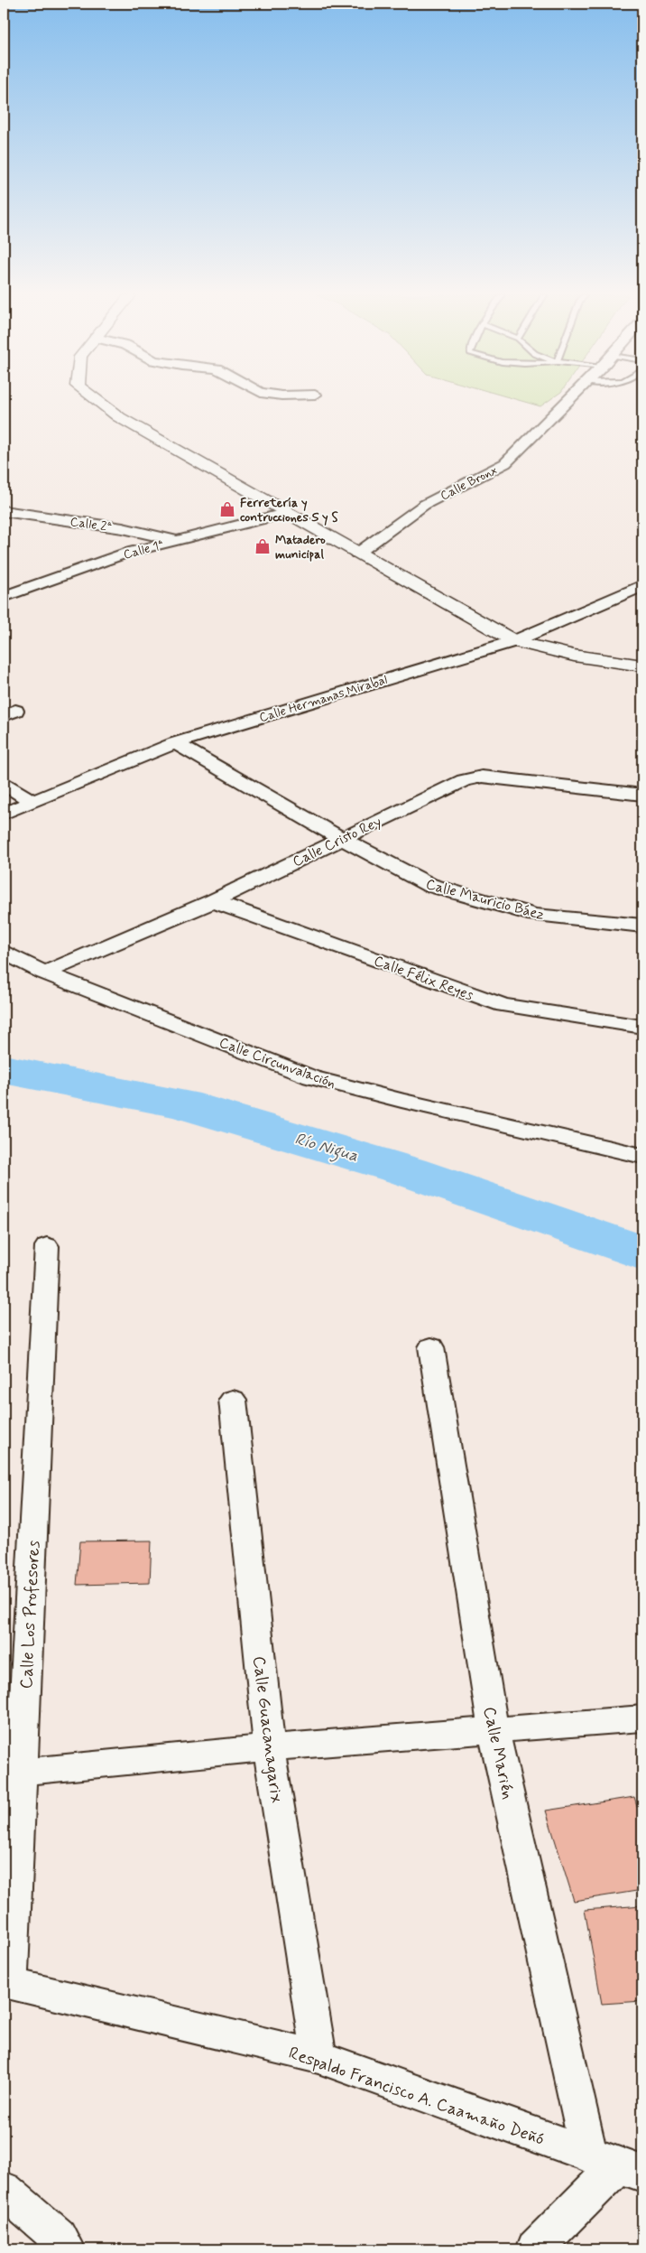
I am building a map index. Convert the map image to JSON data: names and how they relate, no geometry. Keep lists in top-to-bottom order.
{
  "streets": {
    "street": [
      "Calle Bronx",
      "Calle 2ª",
      "Calle 1ª",
      "Calle Hermanas Mirabal",
      "Calle Cristo Rey",
      "Calle Mauricio Báez",
      "Calle Félix Reyes",
      "Calle Circunvalación",
      "Calle Los Profesores",
      "Calle Guacanagarix",
      "Calle Marién",
      "Respaldo Francisco A. Caamaño Deñó"
    ]
  },
  "crossings": [
    ["Calle 2ª", "Calle 1ª"],
    ["Calle Hermanas Mirabal", "Calle Mauricio Báez"],
    ["Calle Cristo Rey", "Calle Mauricio Báez"],
    ["Calle Cristo Rey", "Calle Félix Reyes"],
    ["Calle Cristo Rey", "Calle Circunvalación"],
    ["Calle Los Profesores", "Respaldo Francisco A. Caamaño Deñó"],
    ["Calle Guacanagarix", "Respaldo Francisco A. Caamaño Deñó"],
    ["Calle Marién", "Respaldo Francisco A. Caamaño Deñó"]
  ],
  "water": ["Río Nigua"],
  "places": {
    "shop": ["Ferretería y contrucciones S y S", "Matadero municipal"]
  }
}
